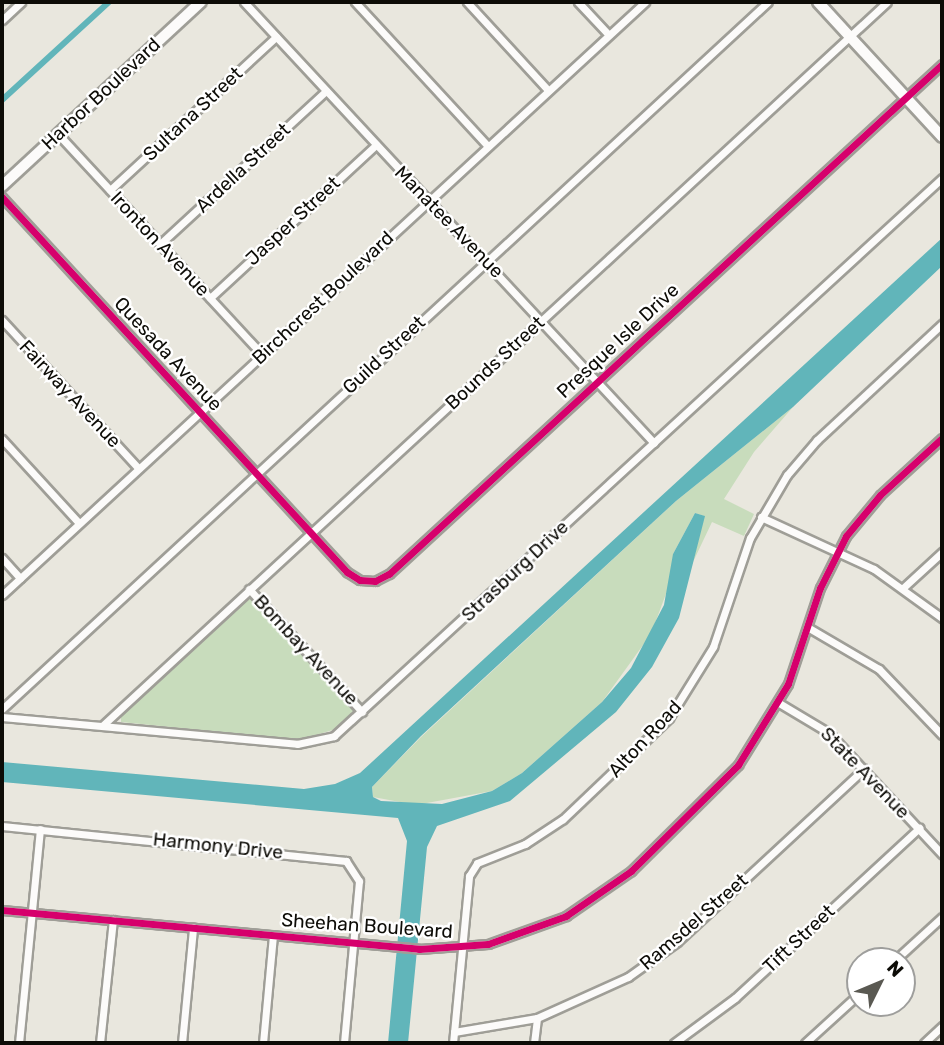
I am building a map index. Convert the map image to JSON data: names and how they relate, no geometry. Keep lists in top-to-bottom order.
{
  "streets": {
    "street": [
      "Harbor Boulevard",
      "Sultana Street",
      "Ardella Street",
      "Jasper Street",
      "Manatee Avenue",
      "Ironton Avenue",
      "Birchcrest Boulevard",
      "Presque Isle Drive",
      "Quesada Avenue",
      "Guild Street",
      "Bounds Street",
      "Fairway Avenue",
      "Strasburg Drive",
      "Bombay Avenue",
      "Alton Road",
      "State Avenue",
      "Harmony Drive",
      "Ramsdel Street",
      "Sheehan Boulevard",
      "Tift Street"
    ]
  },
  "crossings": [
    ["Harbor Boulevard", "Ironton Avenue"],
    ["Sultana Street", "Manatee Avenue"],
    ["Sultana Street", "Ironton Avenue"],
    ["Ardella Street", "Manatee Avenue"],
    ["Ardella Street", "Ironton Avenue"],
    ["Jasper Street", "Manatee Avenue"],
    ["Jasper Street", "Ironton Avenue"],
    ["Manatee Avenue", "Birchcrest Boulevard"],
    ["Manatee Avenue", "Presque Isle Drive"],
    ["Manatee Avenue", "Guild Street"],
    ["Manatee Avenue", "Bounds Street"],
    ["Manatee Avenue", "Strasburg Drive"],
    ["Ironton Avenue", "Birchcrest Boulevard"],
    ["Birchcrest Boulevard", "Quesada Avenue"],
    ["Birchcrest Boulevard", "Fairway Avenue"],
    ["Presque Isle Drive", "Quesada Avenue"],
    ["Presque Isle Drive", "Bounds Street"],
    ["Quesada Avenue", "Guild Street"],
    ["Quesada Avenue", "Bounds Street"],
    ["Bounds Street", "Strasburg Drive"],
    ["Bounds Street", "Bombay Avenue"],
    ["Strasburg Drive", "Bombay Avenue"],
    ["Alton Road", "Ramsdel Street"],
    ["Alton Road", "Sheehan Boulevard"],
    ["State Avenue", "Ramsdel Street"],
    ["State Avenue", "Sheehan Boulevard"],
    ["State Avenue", "Tift Street"],
    ["Harmony Drive", "Sheehan Boulevard"]
  ],
  "north": "top right"
}
